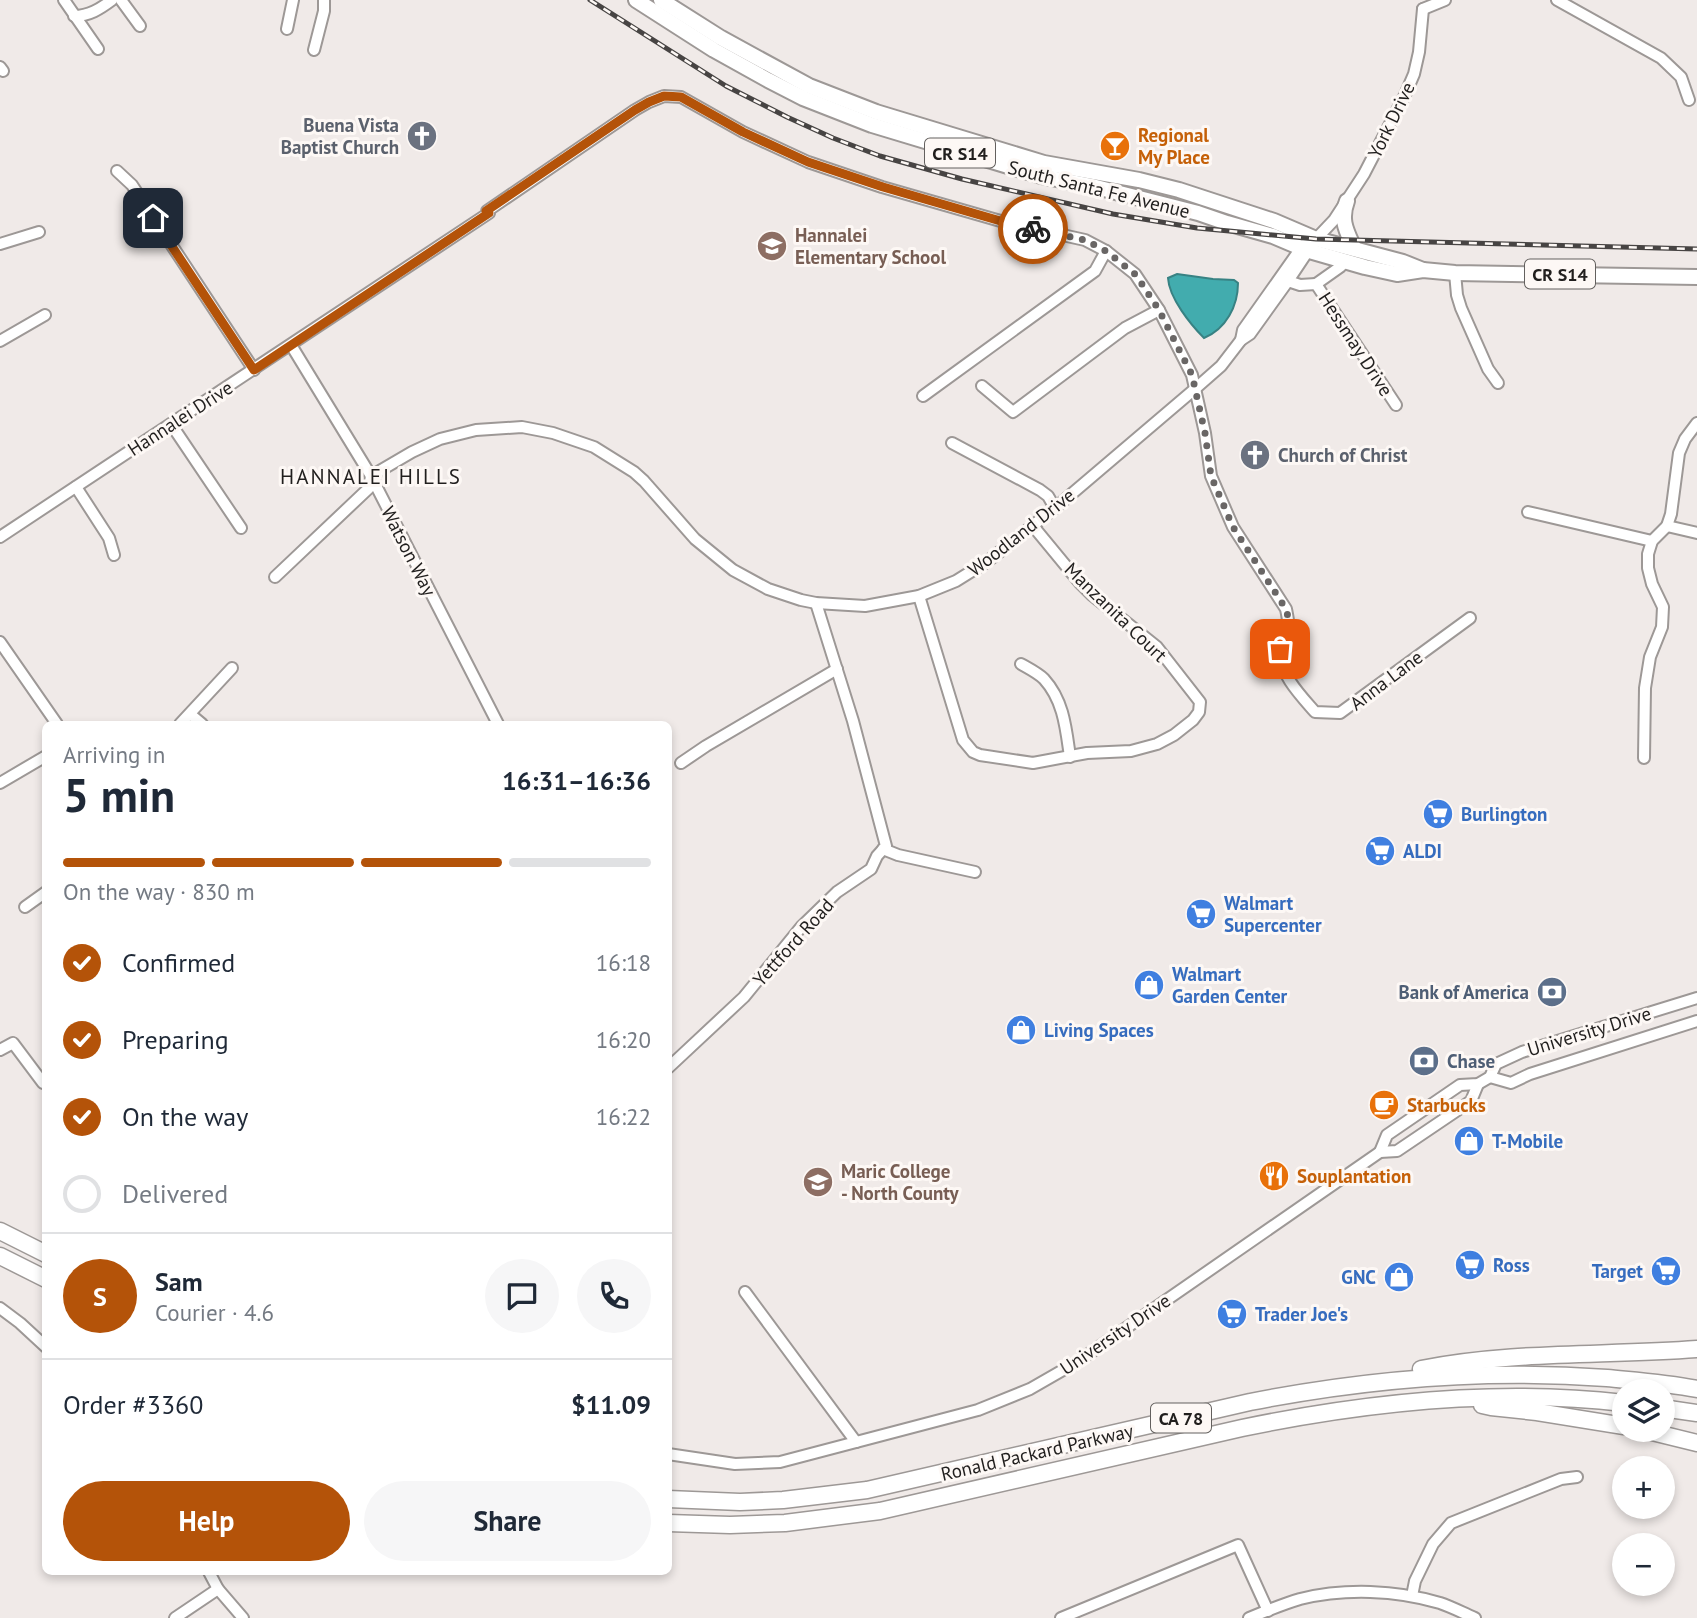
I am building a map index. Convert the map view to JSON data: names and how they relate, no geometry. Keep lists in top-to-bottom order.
{
  "streets": {
    "highway": ["CA 78", "Ronald Packard Parkway"],
    "main road": ["CR S14", "South Santa Fe Avenue"],
    "street": [
      "York Drive",
      "Hessmay Drive",
      "Hannalei Drive",
      "Woodland Drive",
      "Watson Way",
      "Manzanita Court",
      "Anna Lane",
      "Yettford Road",
      "University Drive"
    ]
  },
  "crossings": [
    ["York Drive", "South Santa Fe Avenue"],
    ["York Drive", "Woodland Drive"],
    ["South Santa Fe Avenue", "Hessmay Drive"],
    ["South Santa Fe Avenue", "Woodland Drive"],
    ["Hessmay Drive", "Woodland Drive"],
    ["Hannalei Drive", "Woodland Drive"],
    ["Hannalei Drive", "Watson Way"],
    ["Hannalei Drive", "Anna Lane"],
    ["Woodland Drive", "Watson Way"],
    ["Woodland Drive", "Manzanita Court"],
    ["Woodland Drive", "Anna Lane"]
  ],
  "districts": ["HANNALEI HILLS"],
  "places": {
    "church": ["Buena Vista Baptist Church", "Church of Christ"],
    "bar": ["Regional My Place"],
    "school or university": ["Hannalei Elementary School", "Maric College - North County"],
    "supermarket": [
      "Burlington",
      "ALDI",
      "Walmart Supercenter",
      "Ross",
      "Target",
      "Trader Joe's"
    ],
    "shop": [
      "Walmart Garden Center",
      "Living Spaces",
      "T-Mobile",
      "GNC"
    ],
    "bank": ["Bank of America", "Chase"],
    "cafe": ["Starbucks"],
    "restaurant": ["Souplantation"]
  },
  "page": {
    "heading": ["5 min", "Arriving in", "16:31–16:36"],
    "panel": [
      "Sam",
      "Courier · 4.6",
      "Order #3360",
      "$11.09"
    ],
    "bar": "On the way · 830 m",
    "list": [
      ["Confirmed", "16:18"],
      ["Preparing", "16:20"],
      ["On the way", "16:22"],
      "Delivered"
    ],
    "round": "S",
    "map_buttons": ["+", "−"],
    "buttons": ["Help", "Share"]
  }
}
